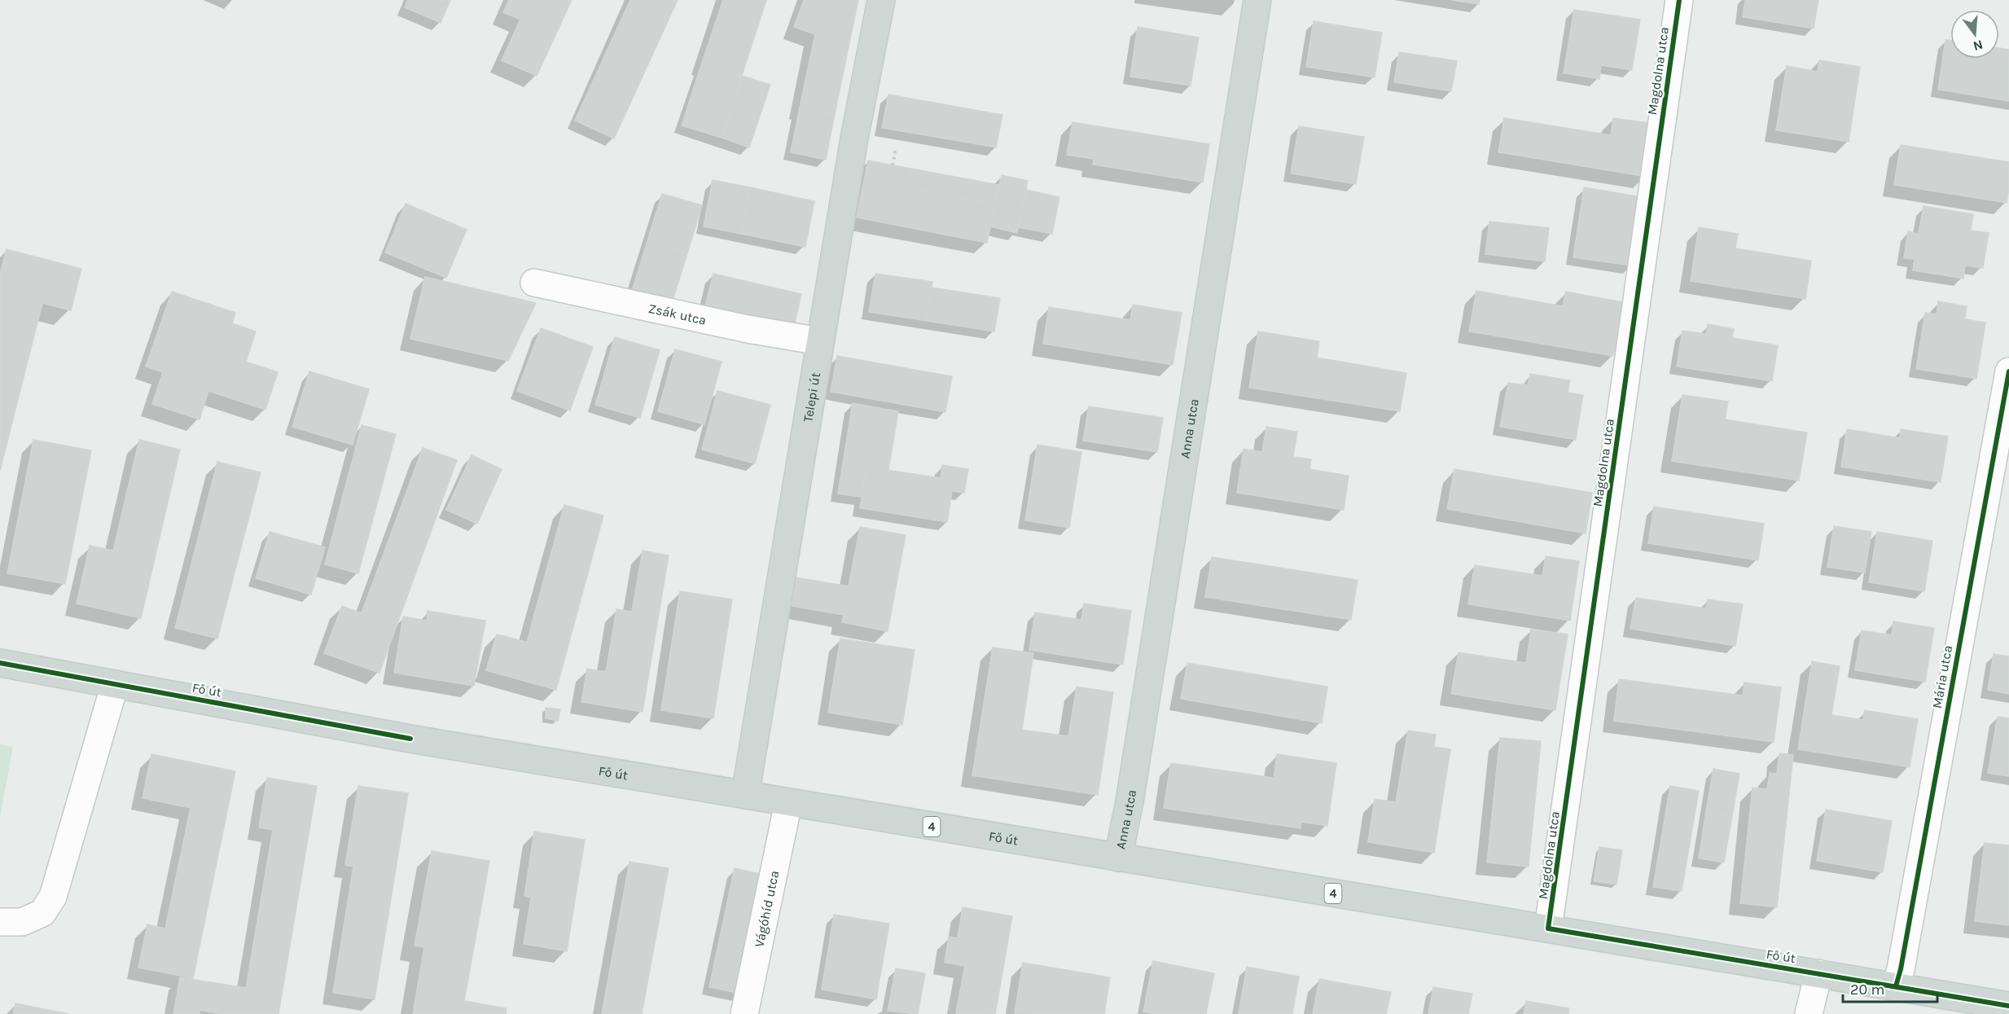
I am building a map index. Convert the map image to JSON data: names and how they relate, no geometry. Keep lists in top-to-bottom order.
{
  "streets": {
    "main road": [
      "Telepi út",
      "Anna utca",
      "Fő út",
      "4"
    ],
    "street": [
      "Magdolna utca",
      "Zsák utca",
      "Mária utca",
      "Vágóhíd utca"
    ]
  },
  "crossings": [
    ["Magdolna utca", "Fő út"],
    ["Zsák utca", "Telepi út"],
    ["Telepi út", "Fő út"],
    ["Anna utca", "Fő út"],
    ["Mária utca", "Fő út"],
    ["Fő út", "Vágóhíd utca"]
  ],
  "scale_bar": "20 m",
  "north": "bottom"
}
